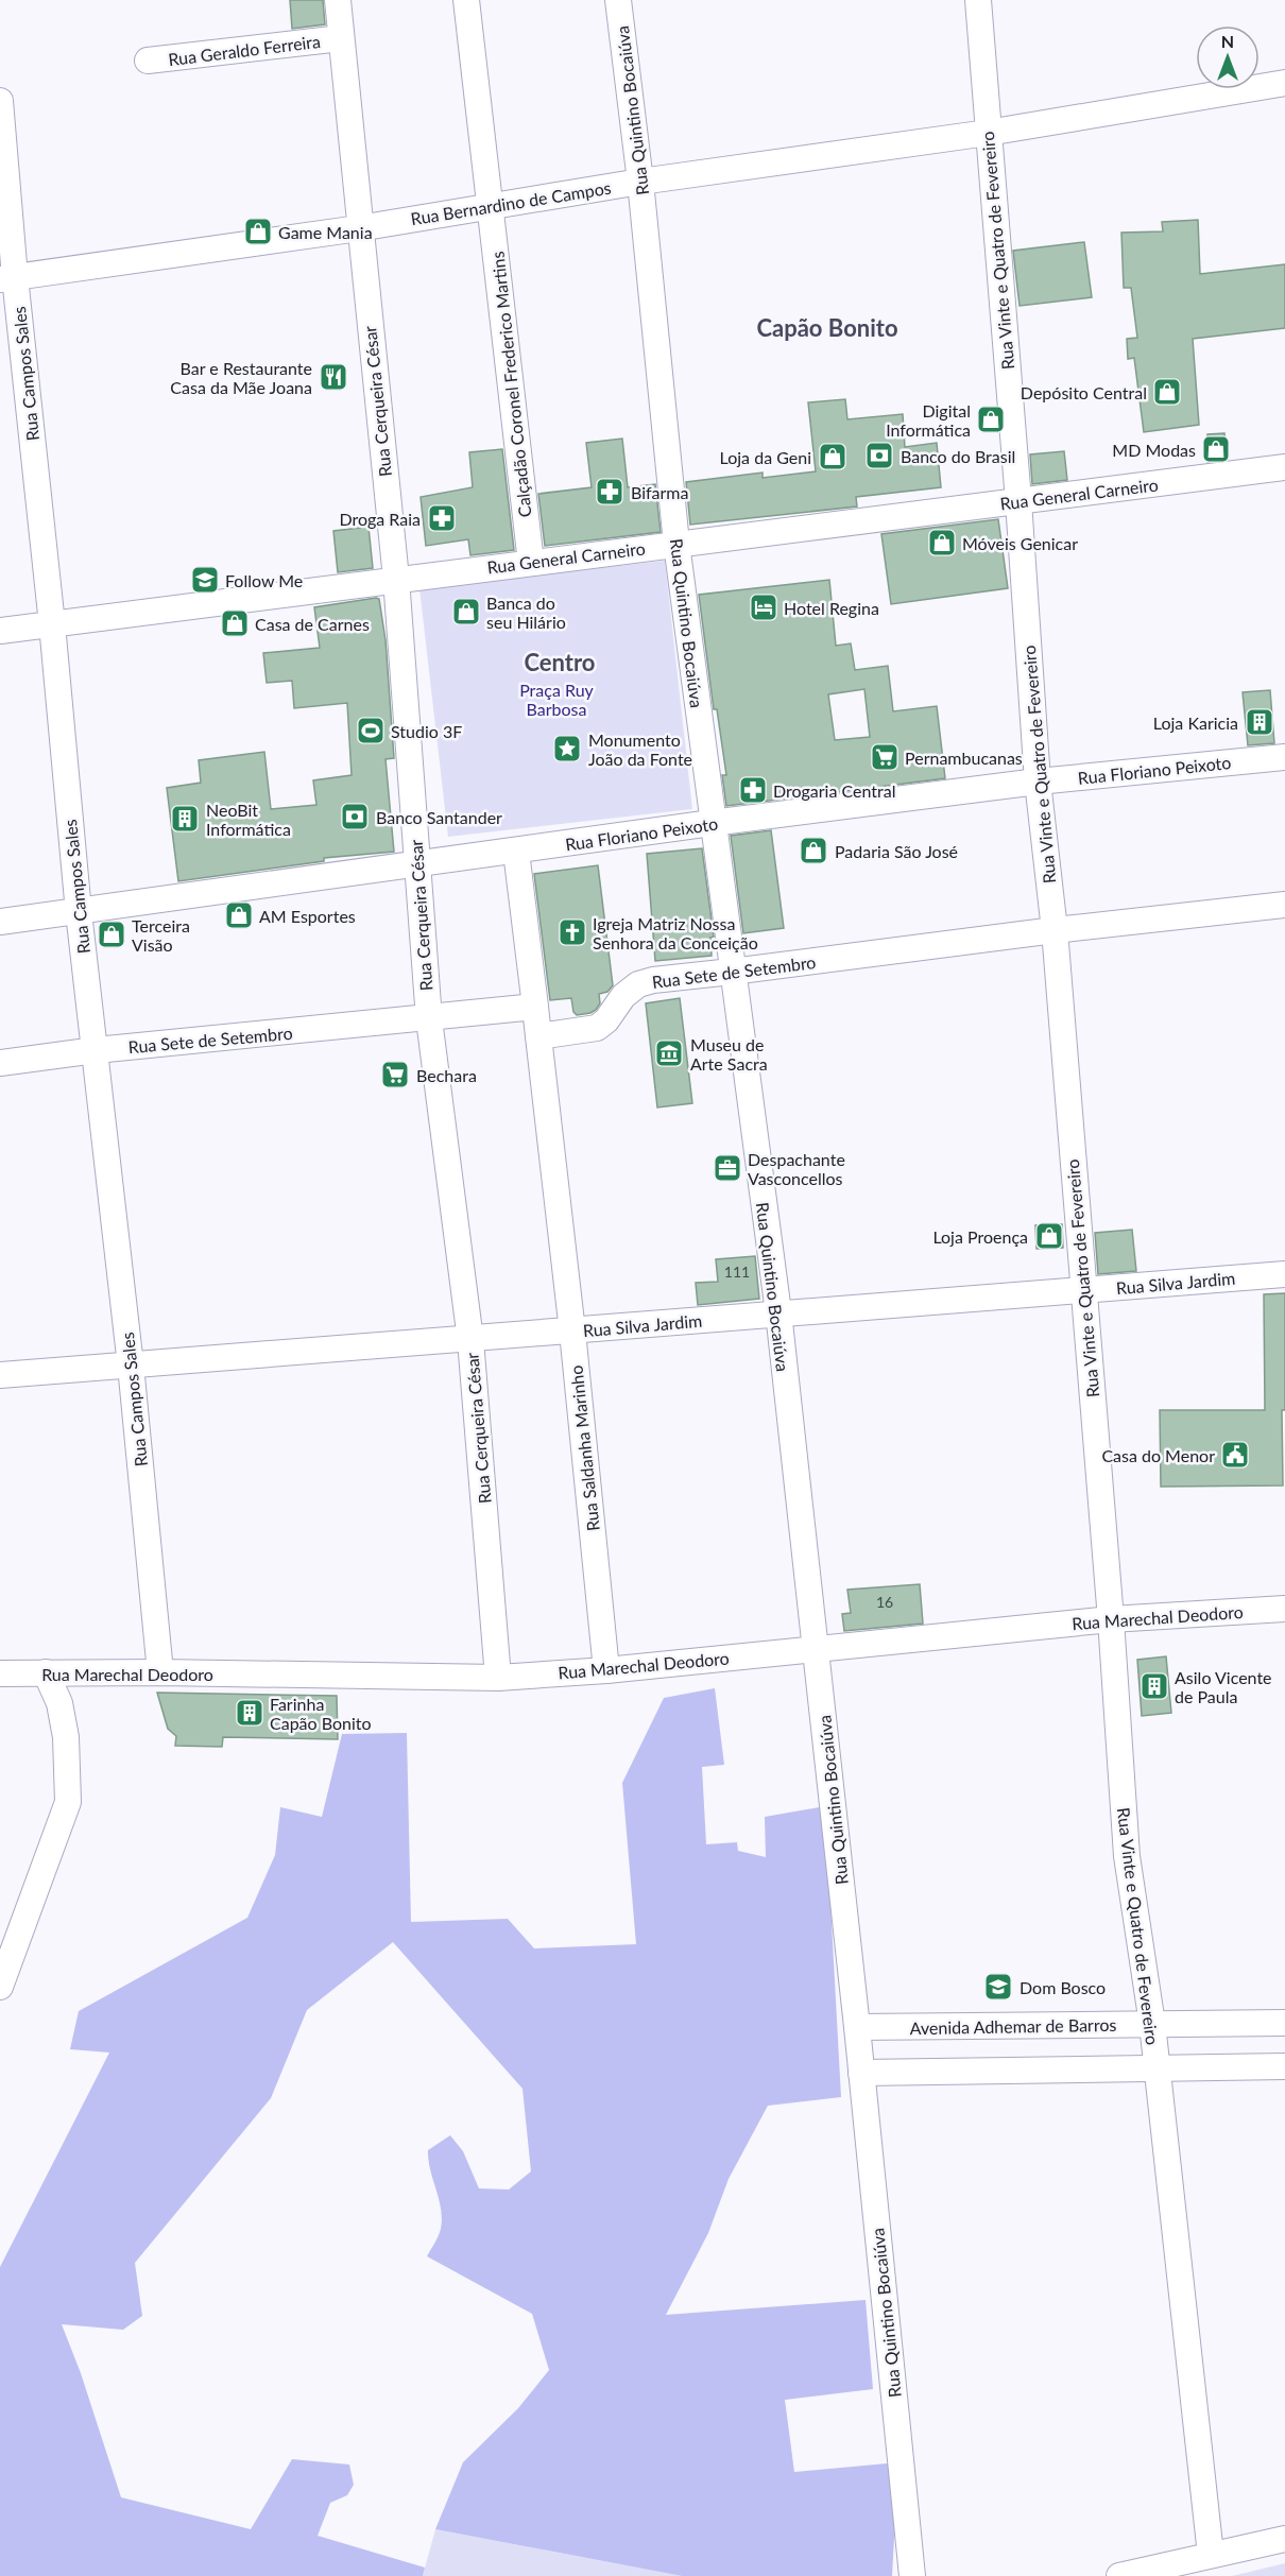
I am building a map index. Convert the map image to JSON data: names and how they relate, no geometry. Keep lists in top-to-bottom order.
{
  "streets": {
    "street": [
      "Rua Geraldo Ferreira",
      "Rua Quintino Bocaiúva",
      "Rua Bernardino de Campos",
      "Rua Vinte e Quatro de Fevereiro",
      "Rua Campos Sales",
      "Calçadão Coronel Frederico Martins",
      "Rua Cerqueira César",
      "Rua General Carneiro",
      "Rua Floriano Peixoto",
      "Rua Sete de Setembro",
      "Rua Silva Jardim",
      "Rua Saldanha Marinho",
      "Rua Marechal Deodoro",
      "Avenida Adhemar de Barros"
    ]
  },
  "crossings": [
    ["Rua Geraldo Ferreira", "Rua Cerqueira César"],
    ["Rua Quintino Bocaiúva", "Rua Bernardino de Campos"],
    ["Rua Quintino Bocaiúva", "Rua General Carneiro"],
    ["Rua Quintino Bocaiúva", "Rua Floriano Peixoto"],
    ["Rua Quintino Bocaiúva", "Rua Sete de Setembro"],
    ["Rua Quintino Bocaiúva", "Rua Silva Jardim"],
    ["Rua Quintino Bocaiúva", "Rua Marechal Deodoro"],
    ["Rua Quintino Bocaiúva", "Avenida Adhemar de Barros"],
    ["Rua Bernardino de Campos", "Rua Vinte e Quatro de Fevereiro"],
    ["Rua Bernardino de Campos", "Rua Campos Sales"],
    ["Rua Bernardino de Campos", "Calçadão Coronel Frederico Martins"],
    ["Rua Bernardino de Campos", "Rua Cerqueira César"],
    ["Rua Vinte e Quatro de Fevereiro", "Rua General Carneiro"],
    ["Rua Vinte e Quatro de Fevereiro", "Rua Floriano Peixoto"],
    ["Rua Vinte e Quatro de Fevereiro", "Rua Sete de Setembro"],
    ["Rua Vinte e Quatro de Fevereiro", "Rua Silva Jardim"],
    ["Rua Vinte e Quatro de Fevereiro", "Rua Marechal Deodoro"],
    ["Rua Vinte e Quatro de Fevereiro", "Avenida Adhemar de Barros"],
    ["Rua Campos Sales", "Rua General Carneiro"],
    ["Rua Campos Sales", "Rua Floriano Peixoto"],
    ["Rua Campos Sales", "Rua Sete de Setembro"],
    ["Rua Campos Sales", "Rua Silva Jardim"],
    ["Rua Campos Sales", "Rua Marechal Deodoro"],
    ["Calçadão Coronel Frederico Martins", "Rua General Carneiro"],
    ["Rua Cerqueira César", "Rua General Carneiro"],
    ["Rua Cerqueira César", "Rua Floriano Peixoto"],
    ["Rua Cerqueira César", "Rua Sete de Setembro"],
    ["Rua Cerqueira César", "Rua Silva Jardim"],
    ["Rua Cerqueira César", "Rua Marechal Deodoro"],
    ["Rua Sete de Setembro", "Rua Saldanha Marinho"],
    ["Rua Silva Jardim", "Rua Saldanha Marinho"],
    ["Rua Saldanha Marinho", "Rua Marechal Deodoro"]
  ],
  "districts": ["Capão Bonito", "Centro"],
  "parks": ["Praça Ruy Barbosa"],
  "places": {
    "shop": [
      "Game Mania",
      "Depósito Central",
      "Digital Informática",
      "MD Modas",
      "Loja da Geni",
      "Móveis Genicar",
      "Banca do seu Hilário",
      "Casa de Carnes",
      "Padaria São José",
      "AM Esportes",
      "Terceira Visão",
      "Loja Proença"
    ],
    "restaurant": ["Bar e Restaurante Casa da Mãe Joana"],
    "bank": ["Banco do Brasil", "Banco Santander"],
    "pharmacy": ["Bifarma", "Droga Raia", "Drogaria Central"],
    "school or university": ["Follow Me", "Dom Bosco"],
    "hotel": ["Hotel Regina"],
    "building": [
      "Loja Karicia",
      "NeoBit Informática",
      "Asilo Vicente de Paula",
      "Farinha Capão Bonito"
    ],
    "sports": ["Studio 3F"],
    "place": ["Monumento João da Fonte"],
    "supermarket": ["Pernambucanas", "Bechara"],
    "church": ["Igreja Matriz Nossa Senhora da Conceição"],
    "museum": ["Museu de Arte Sacra"],
    "office": ["Despachante Vasconcellos"],
    "public building": ["Casa do Menor"]
  },
  "house_numbers": ["111", "16"],
  "north": "top"
}
